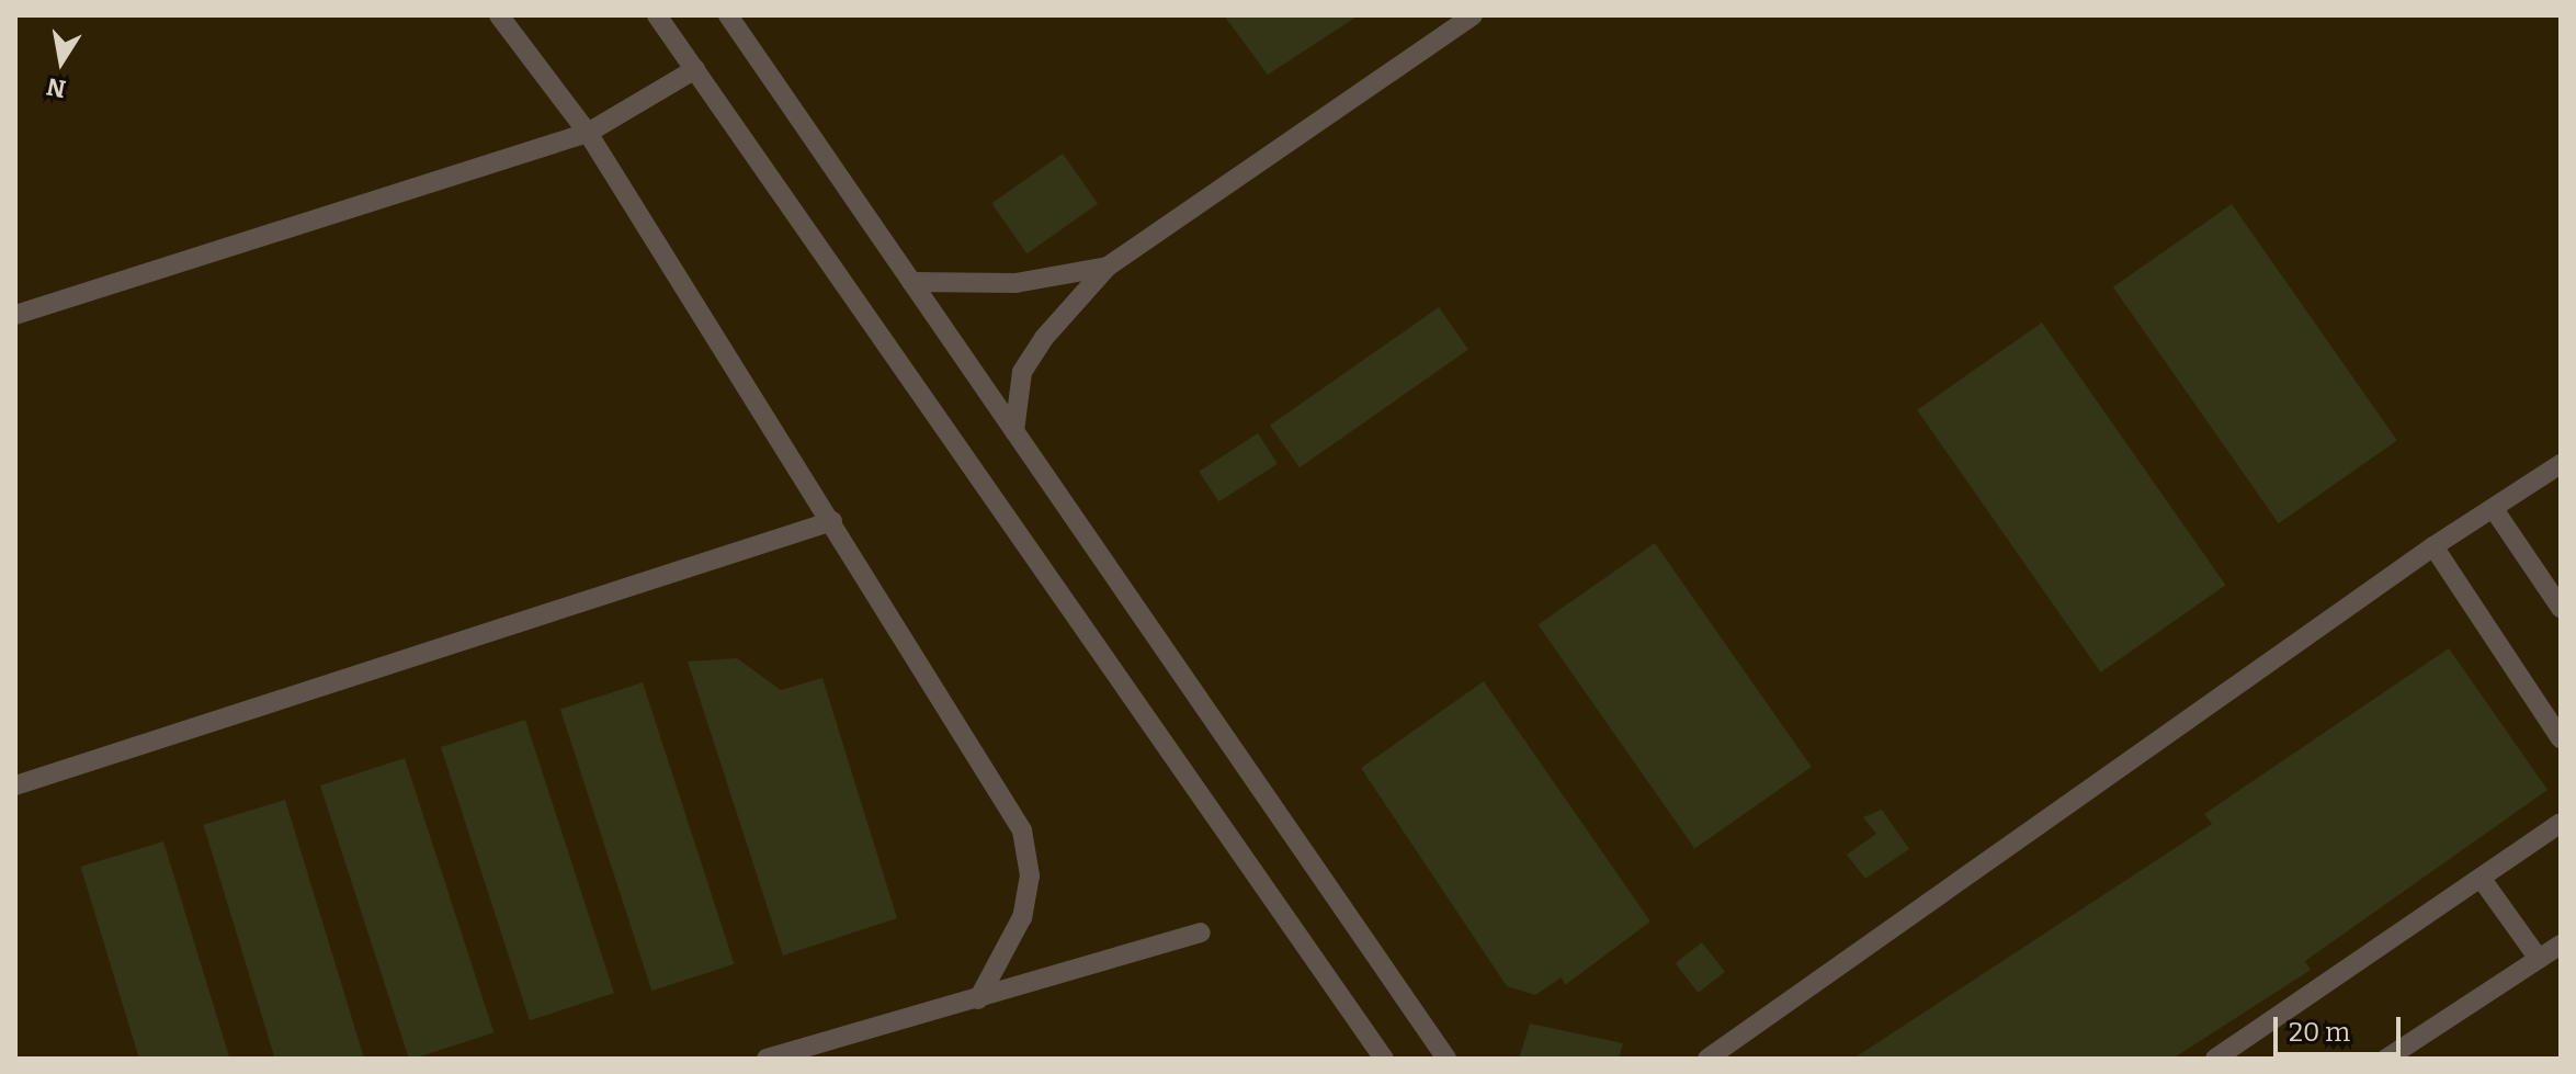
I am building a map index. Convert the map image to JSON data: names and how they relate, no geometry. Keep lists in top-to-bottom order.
{
  "scale_bar": "20 m",
  "north": "bottom"
}
